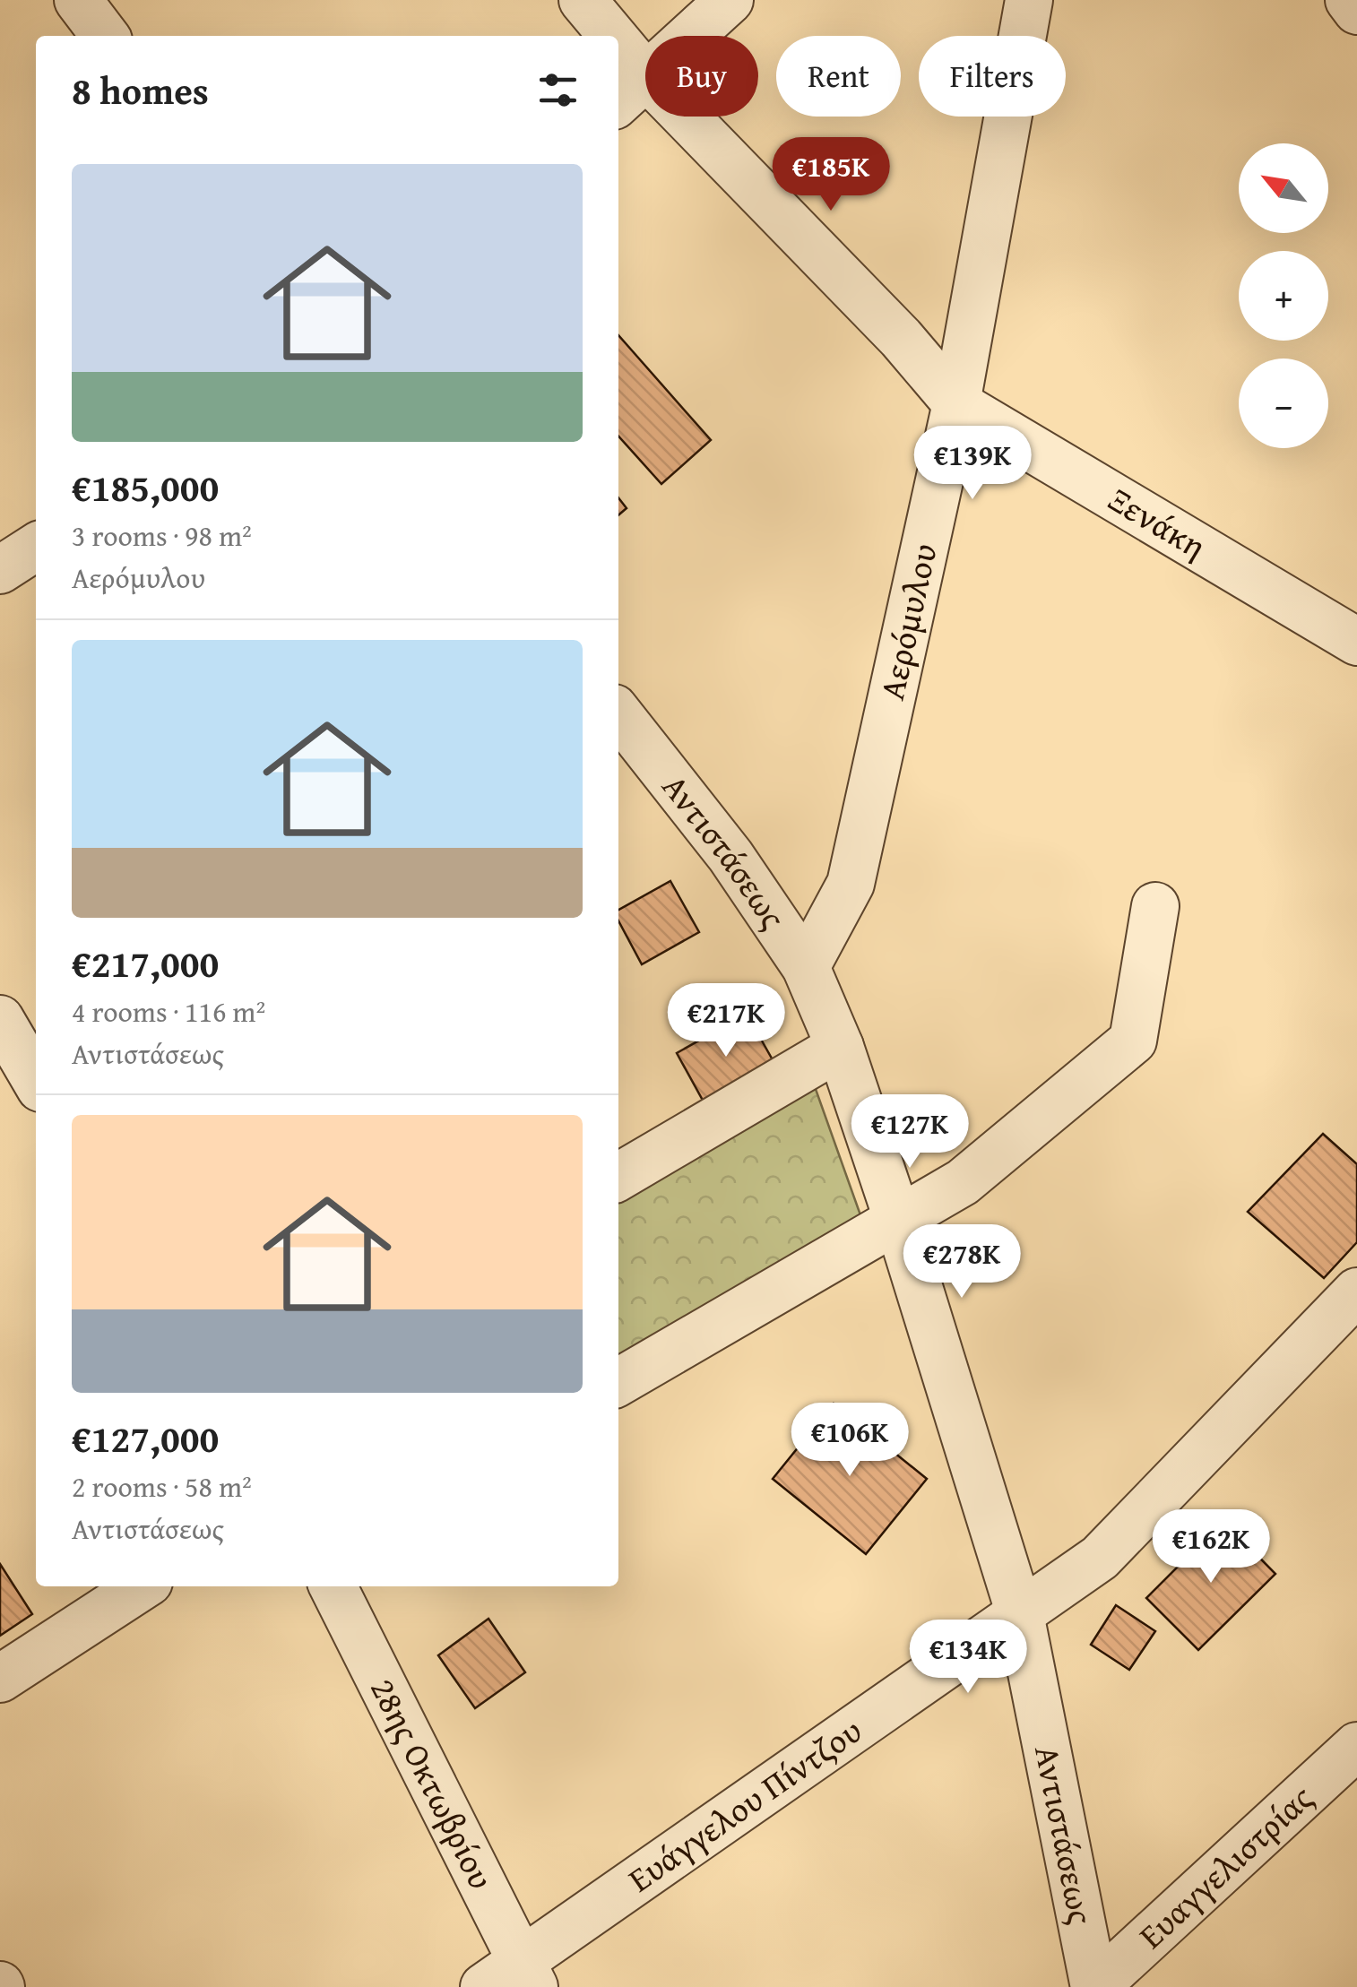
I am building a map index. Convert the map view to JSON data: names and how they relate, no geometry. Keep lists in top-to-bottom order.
{
  "streets": {
    "street": [
      "Ξενάκη",
      "Αερόμυλου",
      "Αντιστάσεως",
      "28ης Οκτωβρίου",
      "Ευάγγελου Πίντζου",
      "Ευαγγελιστρίας"
    ]
  },
  "crossings": [
    ["Ξενάκη", "Αερόμυλου"],
    ["Αερόμυλου", "Αντιστάσεως"],
    ["Αντιστάσεως", "Ευάγγελου Πίντζου"],
    ["Αντιστάσεως", "Ευαγγελιστρίας"],
    ["28ης Οκτωβρίου", "Ευάγγελου Πίντζου"]
  ],
  "north": "top left",
  "page": {
    "chip": ["Buy", "Rent", "Filters"],
    "heading": "8 homes",
    "price": [
      "€185K",
      "€139K",
      "€217K",
      "€127K",
      "€278K",
      "€106K",
      "€162K",
      "€134K"
    ],
    "map_buttons": ["+", "−"],
    "list": [
      {
        "name": "€185,000",
        "note": "3 rooms · 98 m² · Αερόμυλου"
      },
      {
        "name": "€217,000",
        "note": "4 rooms · 116 m² · Αντιστάσεως"
      },
      {
        "name": "€127,000",
        "note": "2 rooms · 58 m² · Αντιστάσεως"
      }
    ]
  }
}
